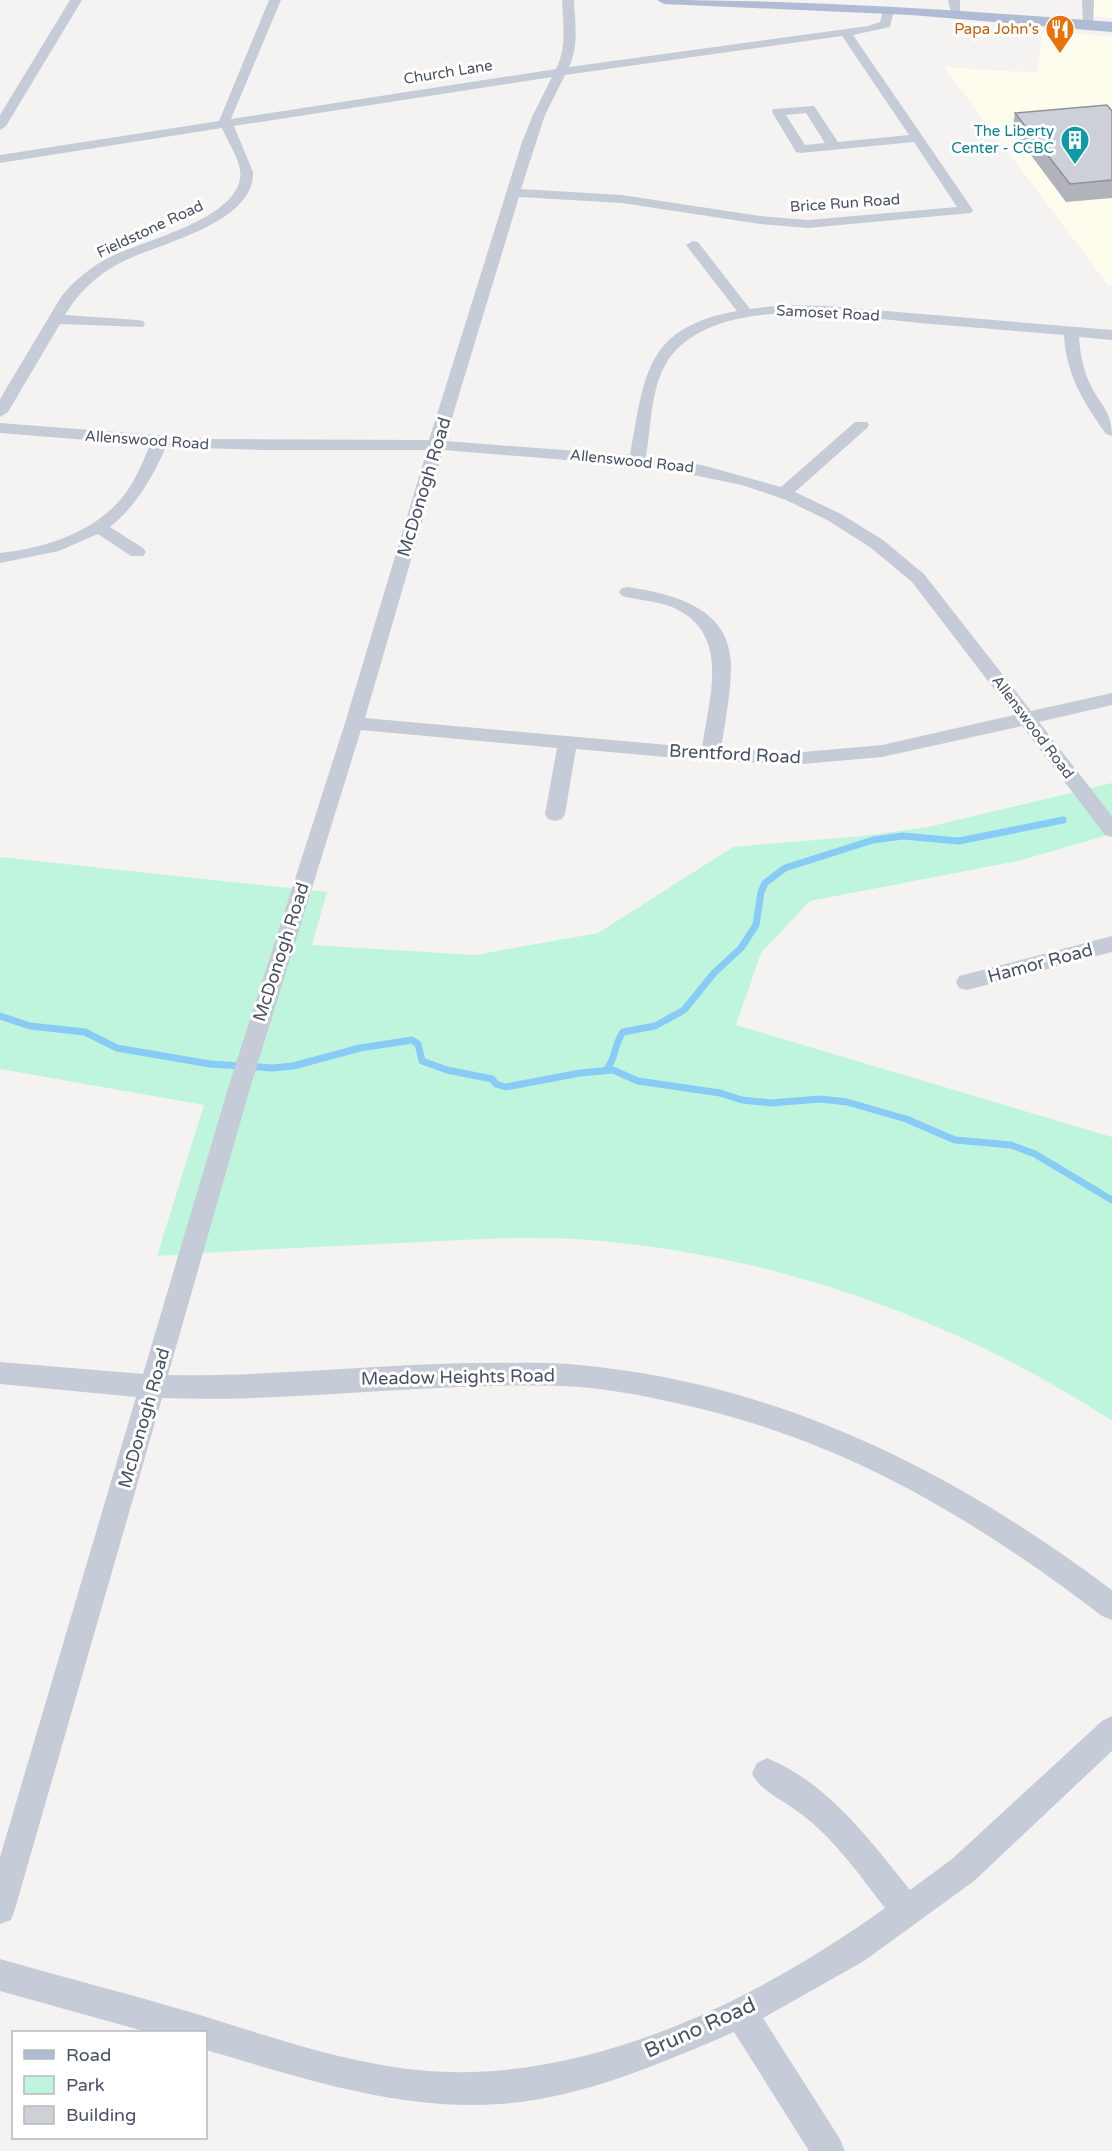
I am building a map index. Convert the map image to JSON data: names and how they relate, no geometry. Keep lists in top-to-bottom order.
{
  "streets": {
    "street": [
      "Church Lane",
      "Brice Run Road",
      "Fieldstone Road",
      "Samoset Road",
      "Allenswood Road",
      "McDonogh Road",
      "Brentford Road",
      "Hamor Road",
      "Meadow Heights Road",
      "Bruno Road"
    ]
  },
  "crossings": [
    ["Church Lane", "Brice Run Road"],
    ["Church Lane", "Fieldstone Road"],
    ["Church Lane", "McDonogh Road"],
    ["Brice Run Road", "McDonogh Road"],
    ["Samoset Road", "Allenswood Road"],
    ["Allenswood Road", "McDonogh Road"],
    ["Allenswood Road", "Brentford Road"],
    ["McDonogh Road", "Brentford Road"],
    ["McDonogh Road", "Meadow Heights Road"]
  ],
  "places": {
    "restaurant": ["Papa John's"],
    "building": ["The Liberty Center - CCBC"]
  },
  "legend": ["Road", "Park", "Building"]
}
